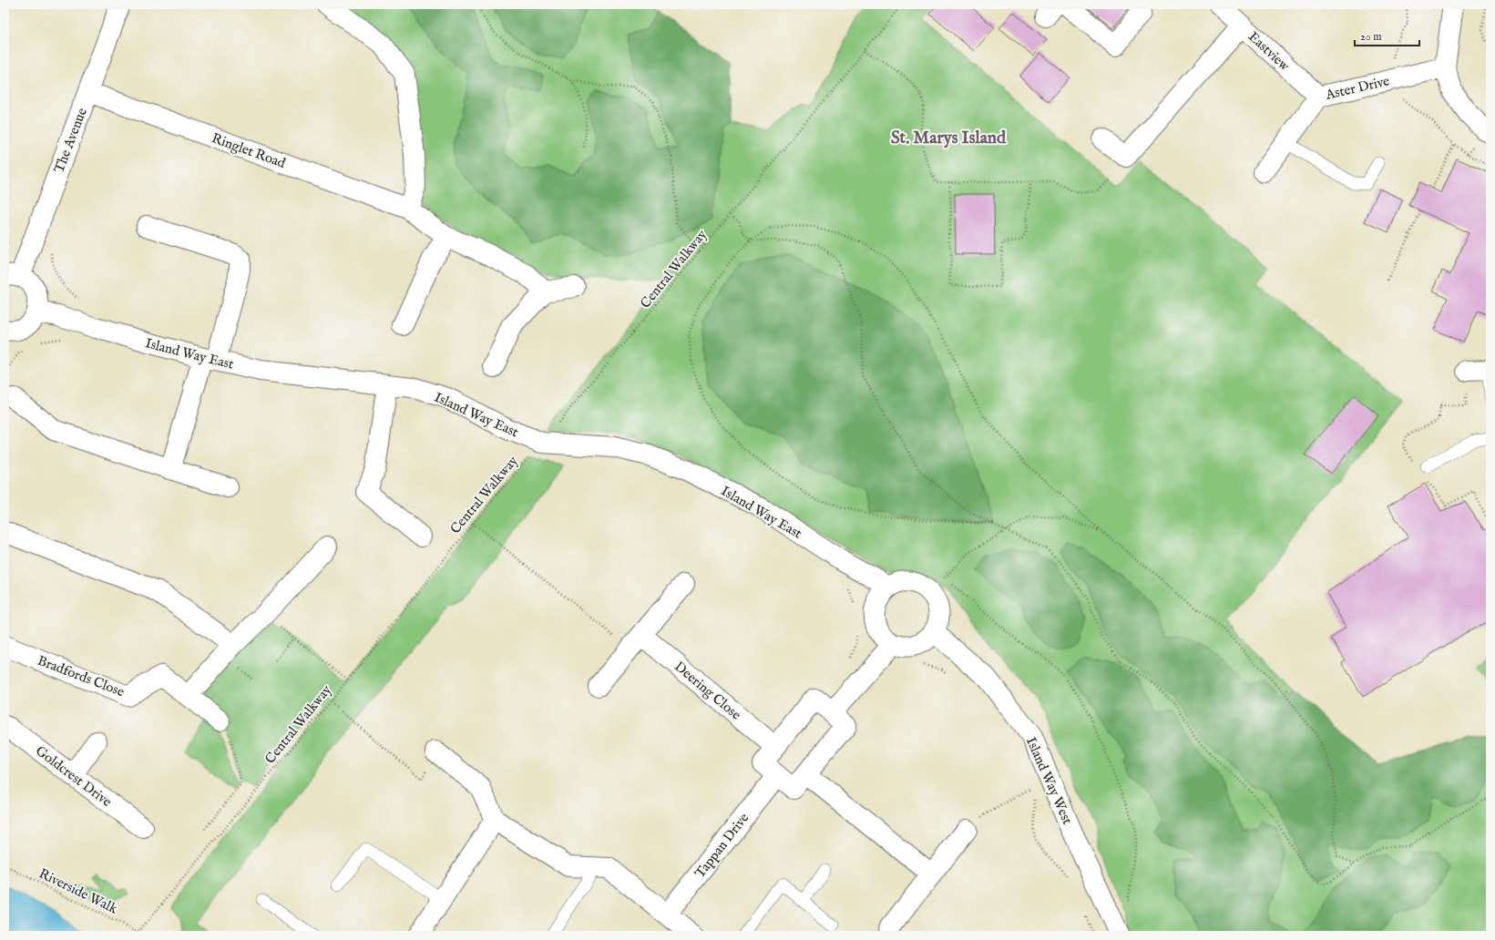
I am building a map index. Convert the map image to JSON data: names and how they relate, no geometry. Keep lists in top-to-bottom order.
{
  "streets": {
    "street": [
      "Eastview",
      "Aster Drive",
      "The Avenue",
      "Ringlet Road",
      "Island Way East",
      "Bradfords Close",
      "Deering Close",
      "Goldcrest Drive",
      "Island Way West",
      "Tappan Drive"
    ],
    "path": ["Central Walkway", "Riverside Walk"]
  },
  "crossings": [
    ["Eastview", "Aster Drive"],
    ["The Avenue", "Ringlet Road"],
    ["Central Walkway", "Island Way East"],
    ["Central Walkway", "Riverside Walk"],
    ["Island Way East", "Island Way West"]
  ],
  "districts": ["St. Marys Island"],
  "scale_bar": "20 m"
}
